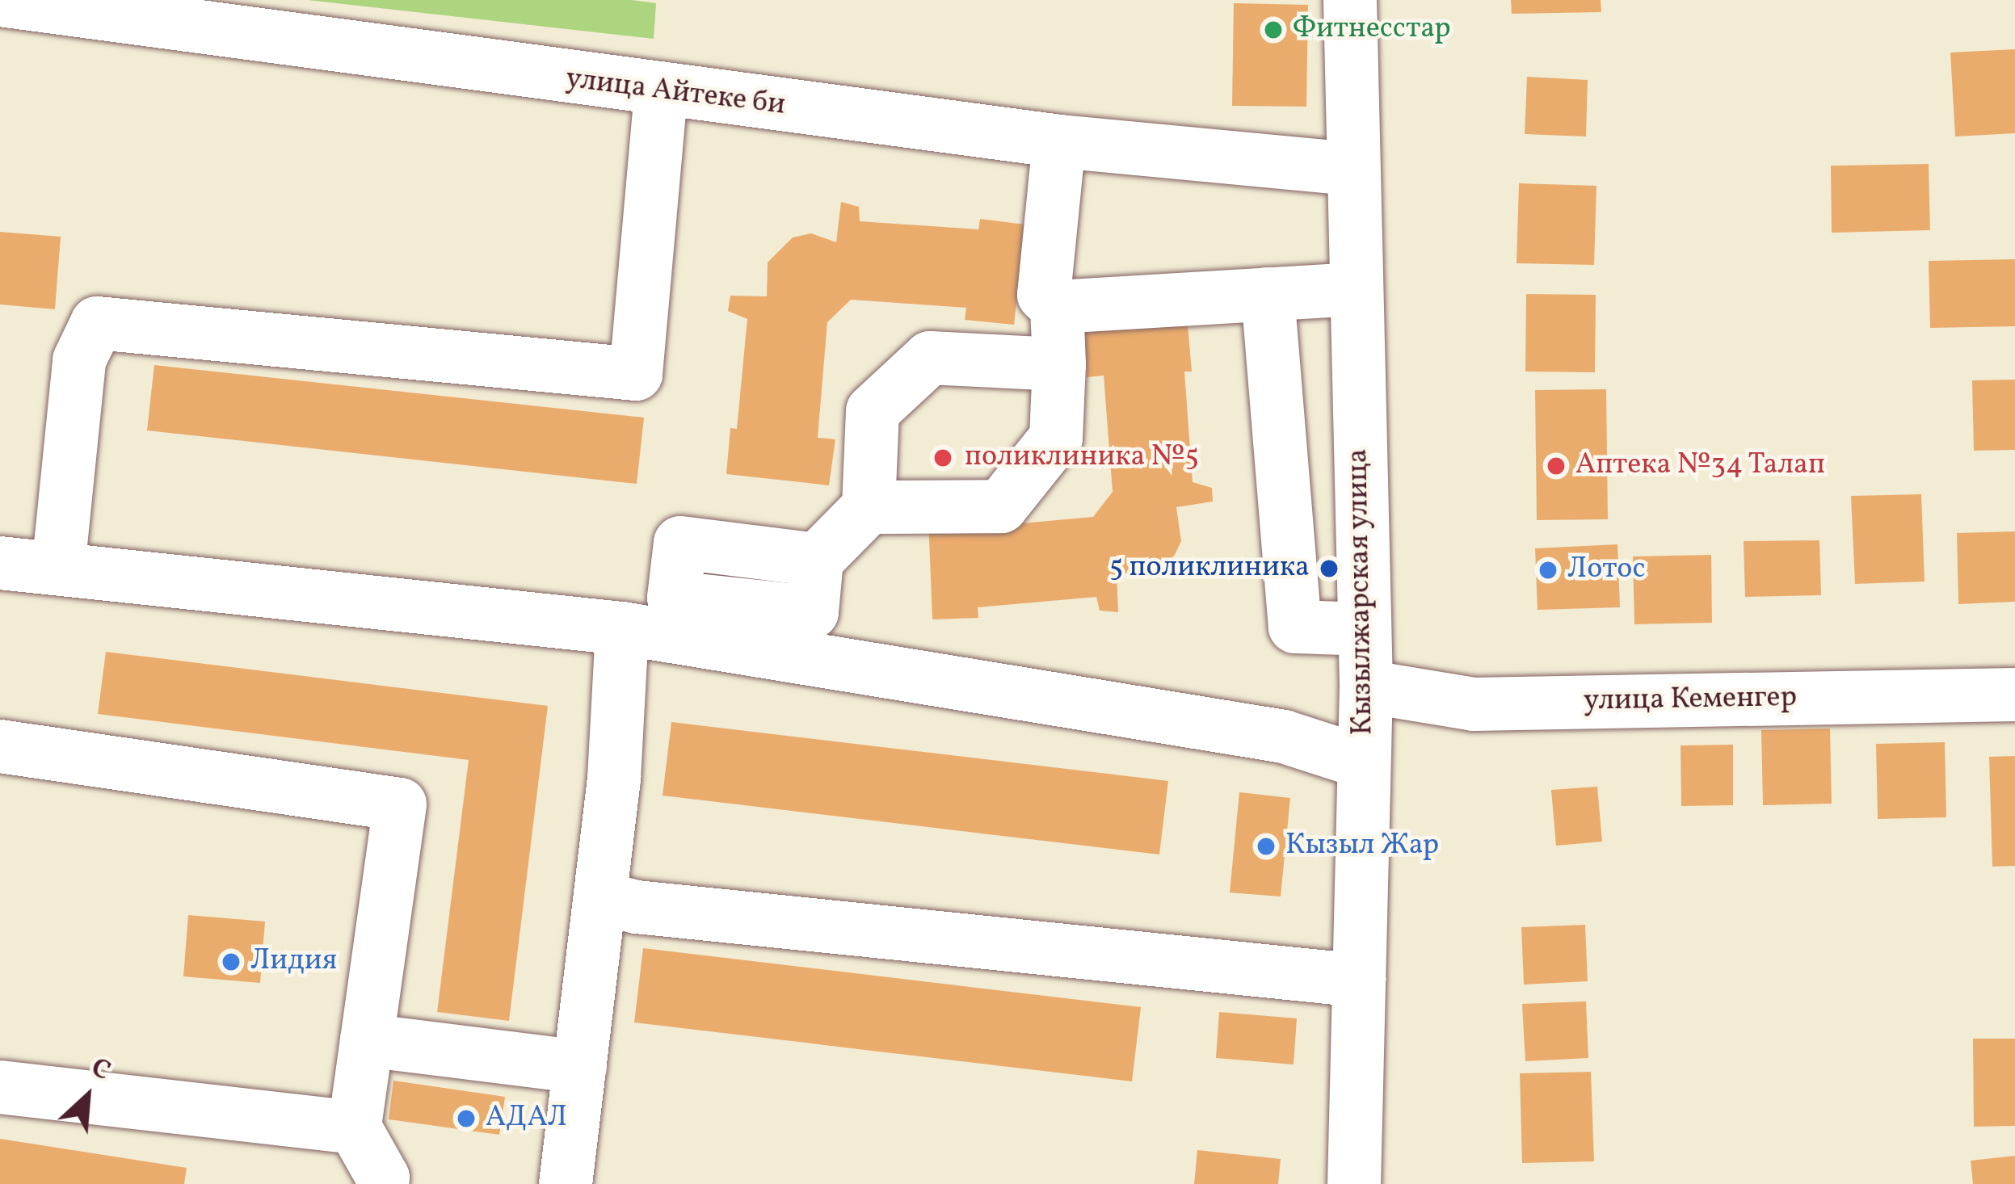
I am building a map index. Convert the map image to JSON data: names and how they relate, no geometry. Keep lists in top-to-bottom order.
{
  "streets": {
    "street": ["улица Айтеке би", "Кызылжарская улица", "улица Кеменгер"]
  },
  "crossings": [
    ["улица Айтеке би", "Кызылжарская улица"],
    ["Кызылжарская улица", "улица Кеменгер"]
  ],
  "places": [
    "Фитнесстар",
    "поликлиника №5",
    "Аптека №34 Талап",
    "5 поликлиника",
    "Лотос",
    "Кызыл Жар",
    "Лидия",
    "АДАЛ"
  ],
  "north": "top right"
}
